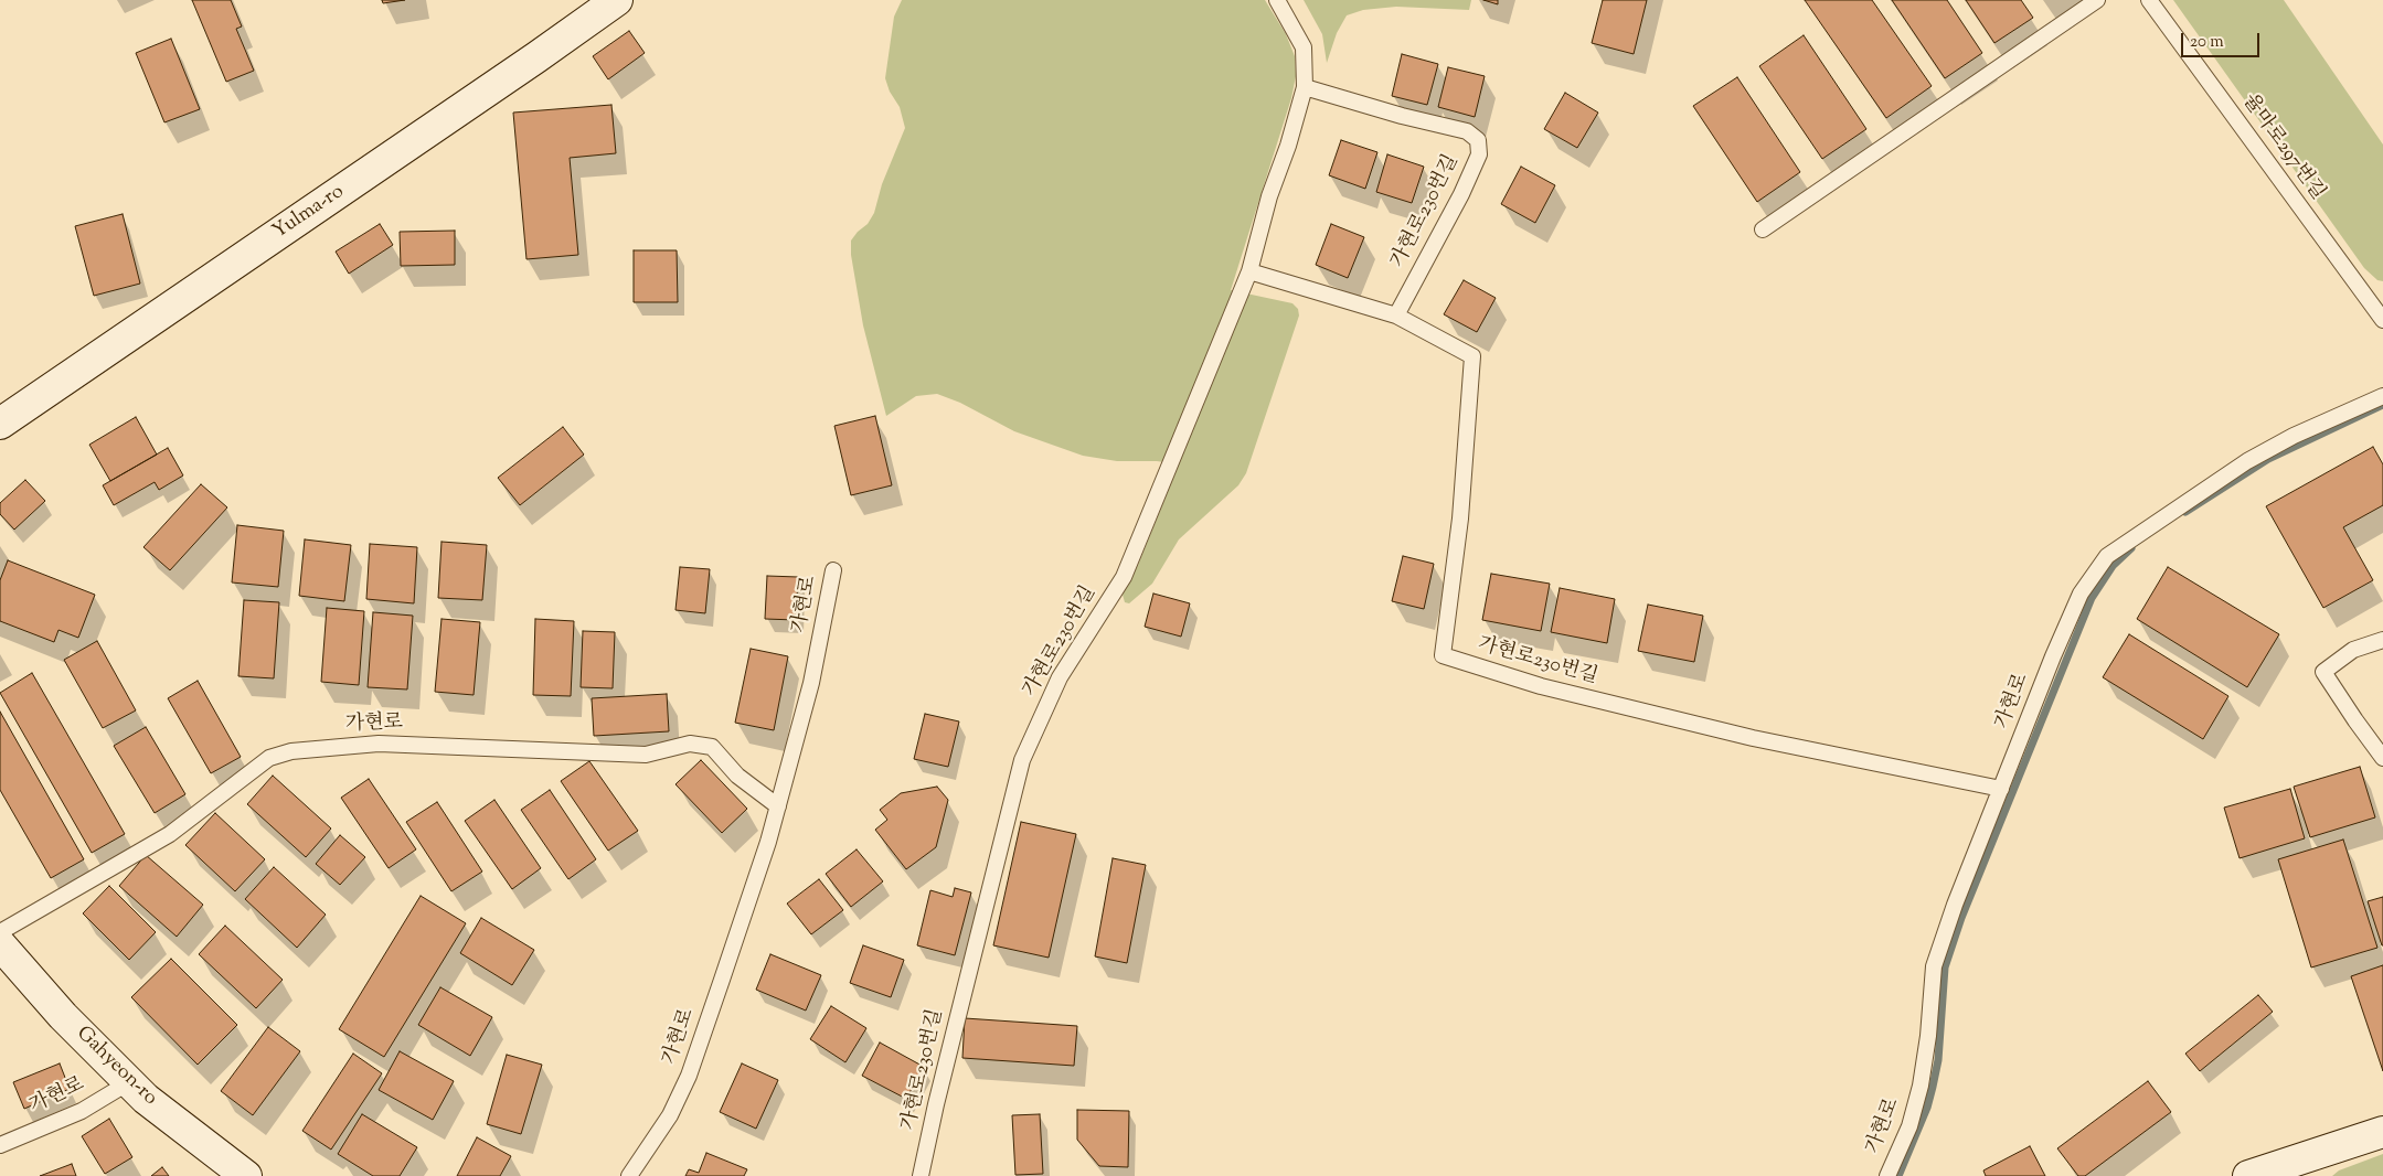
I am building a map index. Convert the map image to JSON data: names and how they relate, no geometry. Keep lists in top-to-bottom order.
{
  "streets": {
    "street": ["Yulma-ro", "Gahyeon-ro"],
    "lane": ["율마로297번길", "가현로230번길", "가현로"]
  },
  "crossings": [
    ["가현로230번길", "가현로"],
    ["가현로", "Gahyeon-ro"]
  ],
  "scale_bar": "20 m"
}
